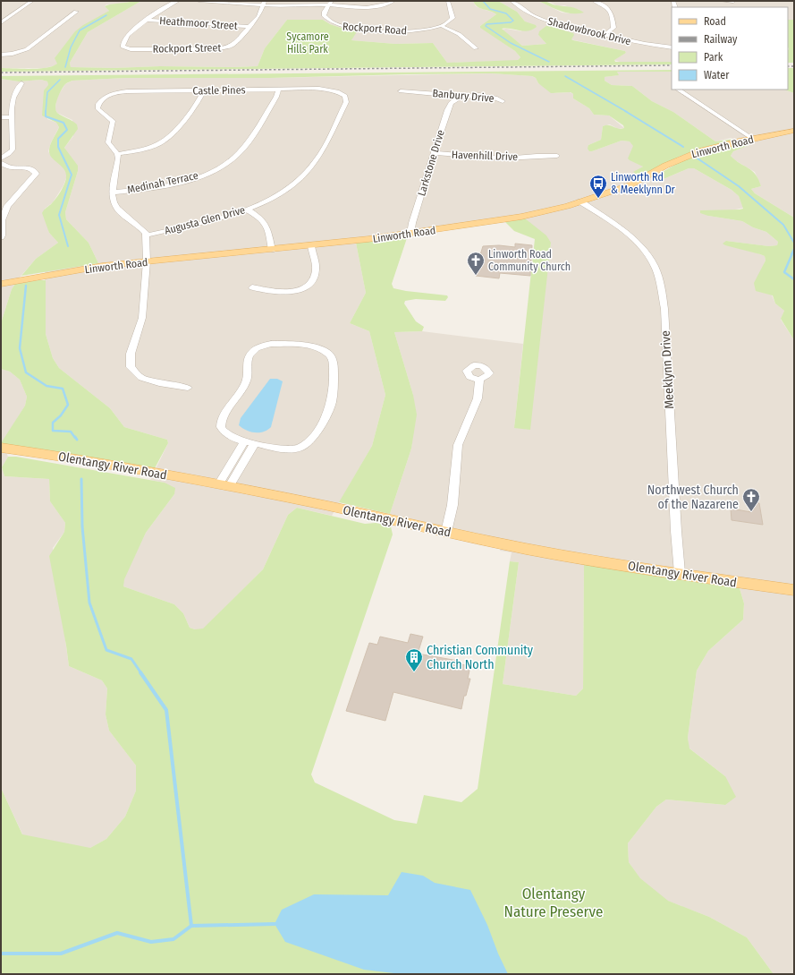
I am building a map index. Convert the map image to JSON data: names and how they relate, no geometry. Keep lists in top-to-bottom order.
{
  "streets": {
    "main road": ["Linworth Road", "Olentangy River Road"],
    "street": [
      "Heathmoor Street",
      "Rockport Road",
      "Shadowbrook Drive",
      "Rockport Street",
      "Castle Pines",
      "Banbury Drive",
      "Havenhill Drive",
      "Larkstone Drive",
      "Medinah Terrace",
      "Augusta Glen Drive",
      "Meeklynn Drive"
    ]
  },
  "crossings": [
    ["Heathmoor Street", "Rockport Street"],
    ["Castle Pines", "Medinah Terrace"],
    ["Castle Pines", "Augusta Glen Drive"],
    ["Banbury Drive", "Larkstone Drive"],
    ["Linworth Road", "Larkstone Drive"],
    ["Linworth Road", "Meeklynn Drive"],
    ["Havenhill Drive", "Larkstone Drive"],
    ["Meeklynn Drive", "Olentangy River Road"]
  ],
  "parks": ["Sycamore Hills Park", "Olentangy Nature Preserve"],
  "places": {
    "bus stop": ["Linworth Rd & Meeklynn Dr"],
    "church": ["Linworth Road Community Church", "Northwest Church of the Nazarene"],
    "building": ["Christian Community Church North"]
  },
  "legend": [
    "Road",
    "Railway",
    "Park",
    "Water"
  ]
}
